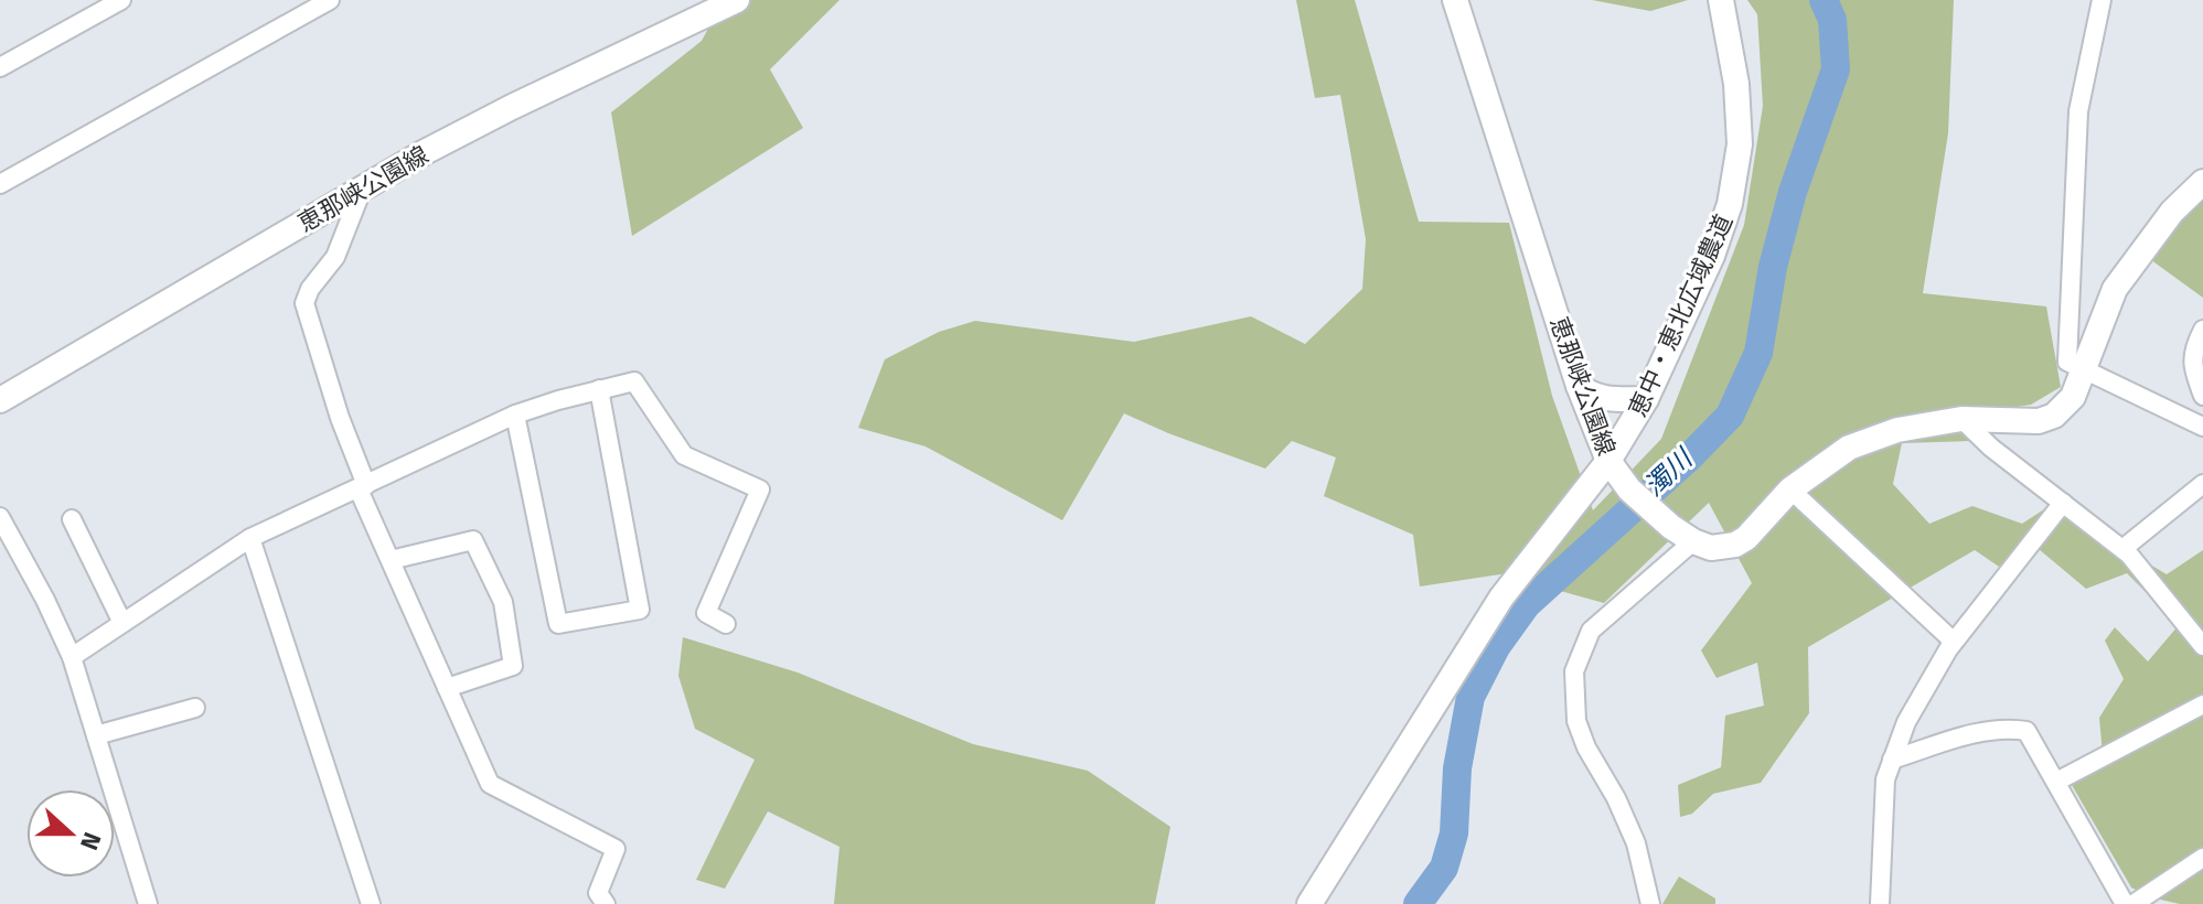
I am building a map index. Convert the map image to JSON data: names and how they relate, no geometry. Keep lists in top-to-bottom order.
{
  "streets": {
    "main road": ["恵那峡公園線", "恵中・恵北広域農道"]
  },
  "crossings": [
    ["恵那峡公園線", "恵中・恵北広域農道"]
  ],
  "water": ["濁川"],
  "north": "right"
}
